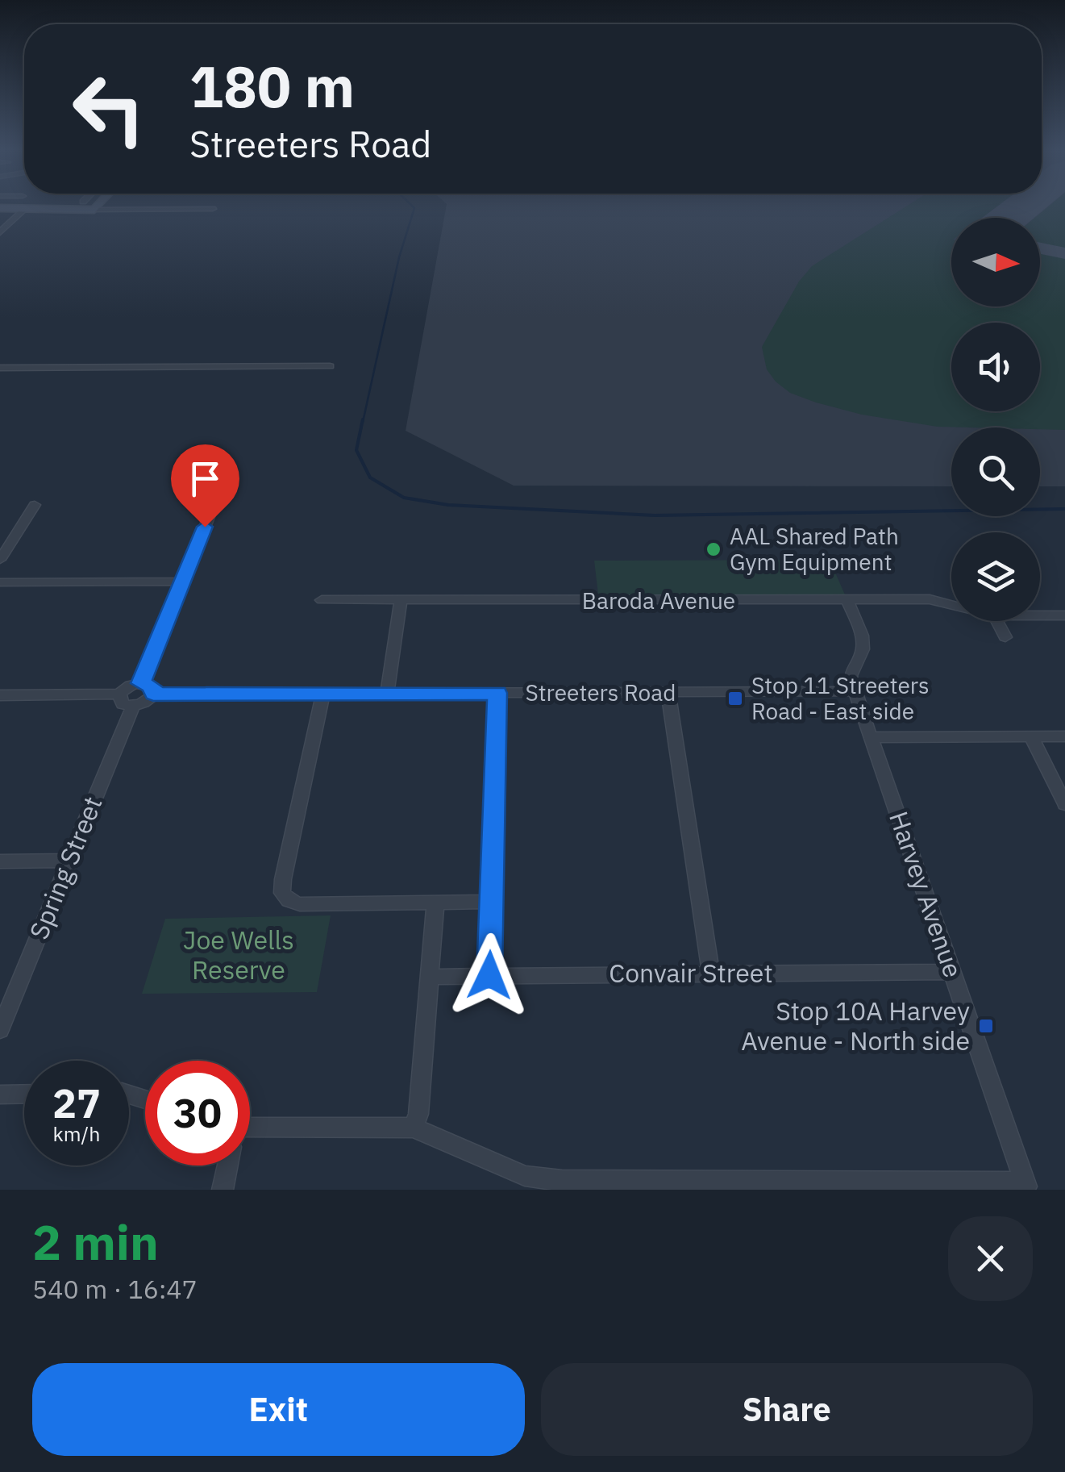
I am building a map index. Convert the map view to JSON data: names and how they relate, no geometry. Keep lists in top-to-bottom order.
{
  "streets": {
    "street": [
      "Baroda Avenue",
      "Streeters Road",
      "Spring Street",
      "Harvey Avenue",
      "Convair Street"
    ]
  },
  "crossings": [
    ["Streeters Road", "Spring Street"],
    ["Streeters Road", "Harvey Avenue"],
    ["Harvey Avenue", "Convair Street"]
  ],
  "parks": ["Joe Wells Reserve"],
  "places": {
    "other": ["AAL Shared Path Gym Equipment"],
    "transit": ["Stop 11 Streeters Road - East side", "Stop 10A Harvey Avenue - North side"]
  },
  "north": "right",
  "page": {
    "turn": ["180 m", "Streeters Road"],
    "speed": "27 km/h",
    "limit": "30",
    "heading": ["2 min", "540 m · 16:47"],
    "buttons": ["Exit", "Share"]
  }
}
